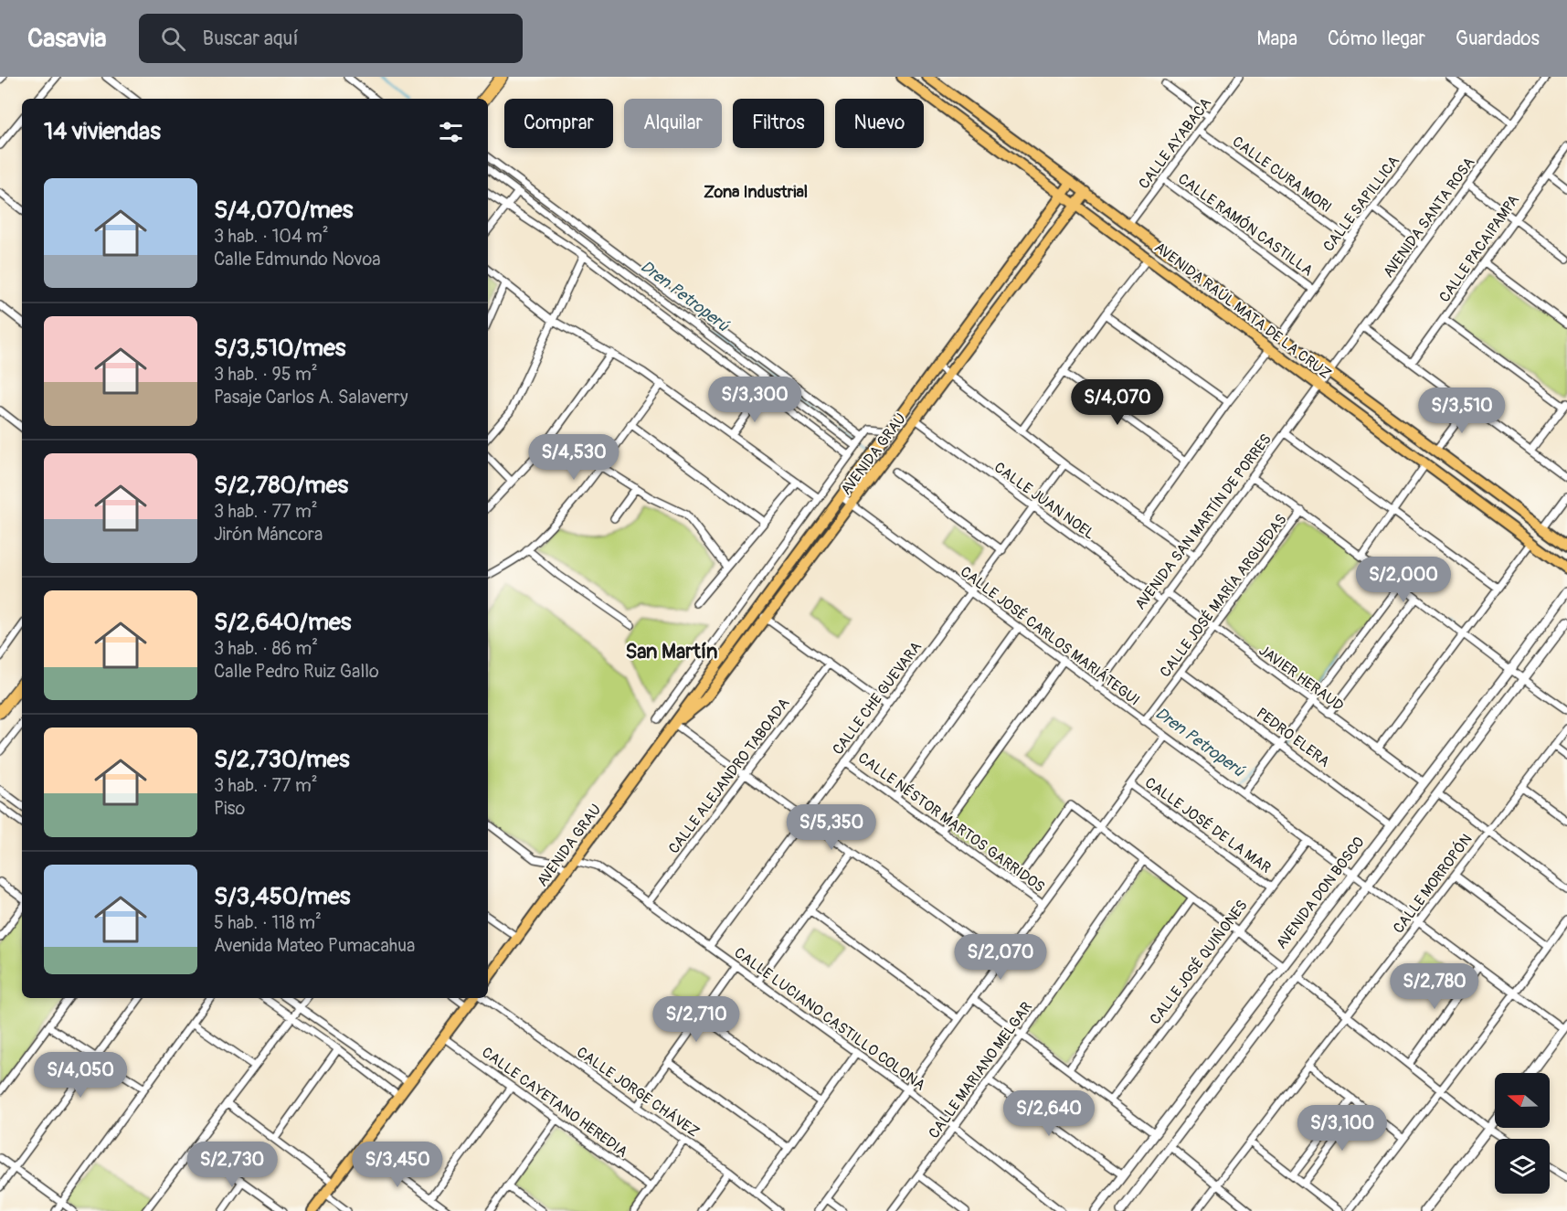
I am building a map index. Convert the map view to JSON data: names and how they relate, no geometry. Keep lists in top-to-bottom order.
{
  "streets": {
    "main road": ["AVENIDA RAÚL MATA DE LA CRUZ", "AVENIDA GRAU"],
    "street": [
      "CALLE AYABACA",
      "CALLE CURA MORI",
      "CALLE SAPILLICA",
      "AVENIDA SANTA ROSA",
      "CALLE RAMÓN CASTILLA",
      "CALLE PACAIPAMPA",
      "CALLE JUAN NOEL",
      "AVENIDA SAN MARTÍN DE PORRES",
      "CALLE JOSÉ MARÍA ARGUEDAS",
      "CALLE JOSÉ CARLOS MARIÁTEGUI",
      "JAVIER HERAUD",
      "CALLE CHE GUEVARA",
      "PEDRO ELERA",
      "CALLE ALEJANDRO TABOADA",
      "CALLE NÉSTOR MARTOS GARRIDOS",
      "CALLE JOSÉ DE LA MAR",
      "CALLE MORROPÓN",
      "AVENIDA DON BOSCO",
      "CALLE JOSÉ QUIÑONES",
      "CALLE LUCIANO CASTILLO COLONA",
      "CALLE MARIANO MELGAR",
      "CALLE JORGE CHÁVEZ",
      "CALLE CAYETANO HEREDIA"
    ]
  },
  "crossings": [
    ["CALLE AYABACA", "CALLE CURA MORI"],
    ["CALLE AYABACA", "CALLE RAMÓN CASTILLA"],
    ["CALLE AYABACA", "AVENIDA RAÚL MATA DE LA CRUZ"],
    ["CALLE CURA MORI", "CALLE SAPILLICA"],
    ["CALLE SAPILLICA", "CALLE RAMÓN CASTILLA"],
    ["CALLE SAPILLICA", "AVENIDA RAÚL MATA DE LA CRUZ"],
    ["AVENIDA SANTA ROSA", "AVENIDA RAÚL MATA DE LA CRUZ"],
    ["AVENIDA SANTA ROSA", "AVENIDA SAN MARTÍN DE PORRES"],
    ["AVENIDA RAÚL MATA DE LA CRUZ", "AVENIDA GRAU"],
    ["AVENIDA RAÚL MATA DE LA CRUZ", "AVENIDA SAN MARTÍN DE PORRES"],
    ["AVENIDA GRAU", "CALLE JUAN NOEL"],
    ["AVENIDA GRAU", "CALLE JOSÉ CARLOS MARIÁTEGUI"],
    ["AVENIDA GRAU", "CALLE LUCIANO CASTILLO COLONA"],
    ["CALLE JUAN NOEL", "AVENIDA SAN MARTÍN DE PORRES"],
    ["CALLE JUAN NOEL", "CALLE CHE GUEVARA"],
    ["AVENIDA SAN MARTÍN DE PORRES", "CALLE JOSÉ CARLOS MARIÁTEGUI"],
    ["AVENIDA SAN MARTÍN DE PORRES", "JAVIER HERAUD"],
    ["CALLE JOSÉ MARÍA ARGUEDAS", "CALLE JOSÉ CARLOS MARIÁTEGUI"],
    ["CALLE JOSÉ MARÍA ARGUEDAS", "JAVIER HERAUD"],
    ["CALLE JOSÉ MARÍA ARGUEDAS", "PEDRO ELERA"],
    ["CALLE JOSÉ CARLOS MARIÁTEGUI", "CALLE CHE GUEVARA"],
    ["CALLE JOSÉ CARLOS MARIÁTEGUI", "CALLE MORROPÓN"],
    ["CALLE JOSÉ CARLOS MARIÁTEGUI", "AVENIDA DON BOSCO"],
    ["CALLE JOSÉ CARLOS MARIÁTEGUI", "CALLE JOSÉ QUIÑONES"],
    ["JAVIER HERAUD", "AVENIDA DON BOSCO"],
    ["CALLE CHE GUEVARA", "CALLE NÉSTOR MARTOS GARRIDOS"],
    ["CALLE CHE GUEVARA", "CALLE LUCIANO CASTILLO COLONA"],
    ["PEDRO ELERA", "AVENIDA DON BOSCO"],
    ["CALLE ALEJANDRO TABOADA", "CALLE LUCIANO CASTILLO COLONA"],
    ["CALLE JOSÉ DE LA MAR", "CALLE JOSÉ QUIÑONES"],
    ["CALLE LUCIANO CASTILLO COLONA", "CALLE MARIANO MELGAR"]
  ],
  "districts": ["Zona Industrial", "San Martín"],
  "water": ["Dren Petroperú"],
  "north": "left",
  "page": {
    "header": "Casavia",
    "search": "Buscar aquí",
    "nav": ["Mapa", "Cómo llegar", "Guardados"],
    "chip": [
      "Comprar",
      "Alquilar",
      "Filtros",
      "Nuevo"
    ],
    "heading": "14 viviendas",
    "list": [
      {
        "name": "S/4,070/mes",
        "note": "3 hab. · 104 m² · Calle Edmundo Novoa"
      },
      {
        "name": "S/3,510/mes",
        "note": "3 hab. · 95 m² · Pasaje Carlos A. Salaverry"
      },
      {
        "name": "S/2,780/mes",
        "note": "3 hab. · 77 m² · Jirón Máncora"
      },
      {
        "name": "S/2,640/mes",
        "note": "3 hab. · 86 m² · Calle Pedro Ruiz Gallo"
      },
      {
        "name": "S/2,730/mes",
        "note": "3 hab. · 77 m² · Piso"
      },
      {
        "name": "S/3,450/mes",
        "note": "5 hab. · 118 m² · Avenida Mateo Pumacahua"
      }
    ],
    "price": [
      "S/3,300",
      "S/4,070",
      "S/3,510",
      "S/4,530",
      "S/2,000",
      "S/5,350",
      "S/2,070",
      "S/2,780",
      "S/2,710",
      "S/4,050",
      "S/2,640",
      "S/3,100",
      "S/2,730",
      "S/3,450"
    ]
  }
}
